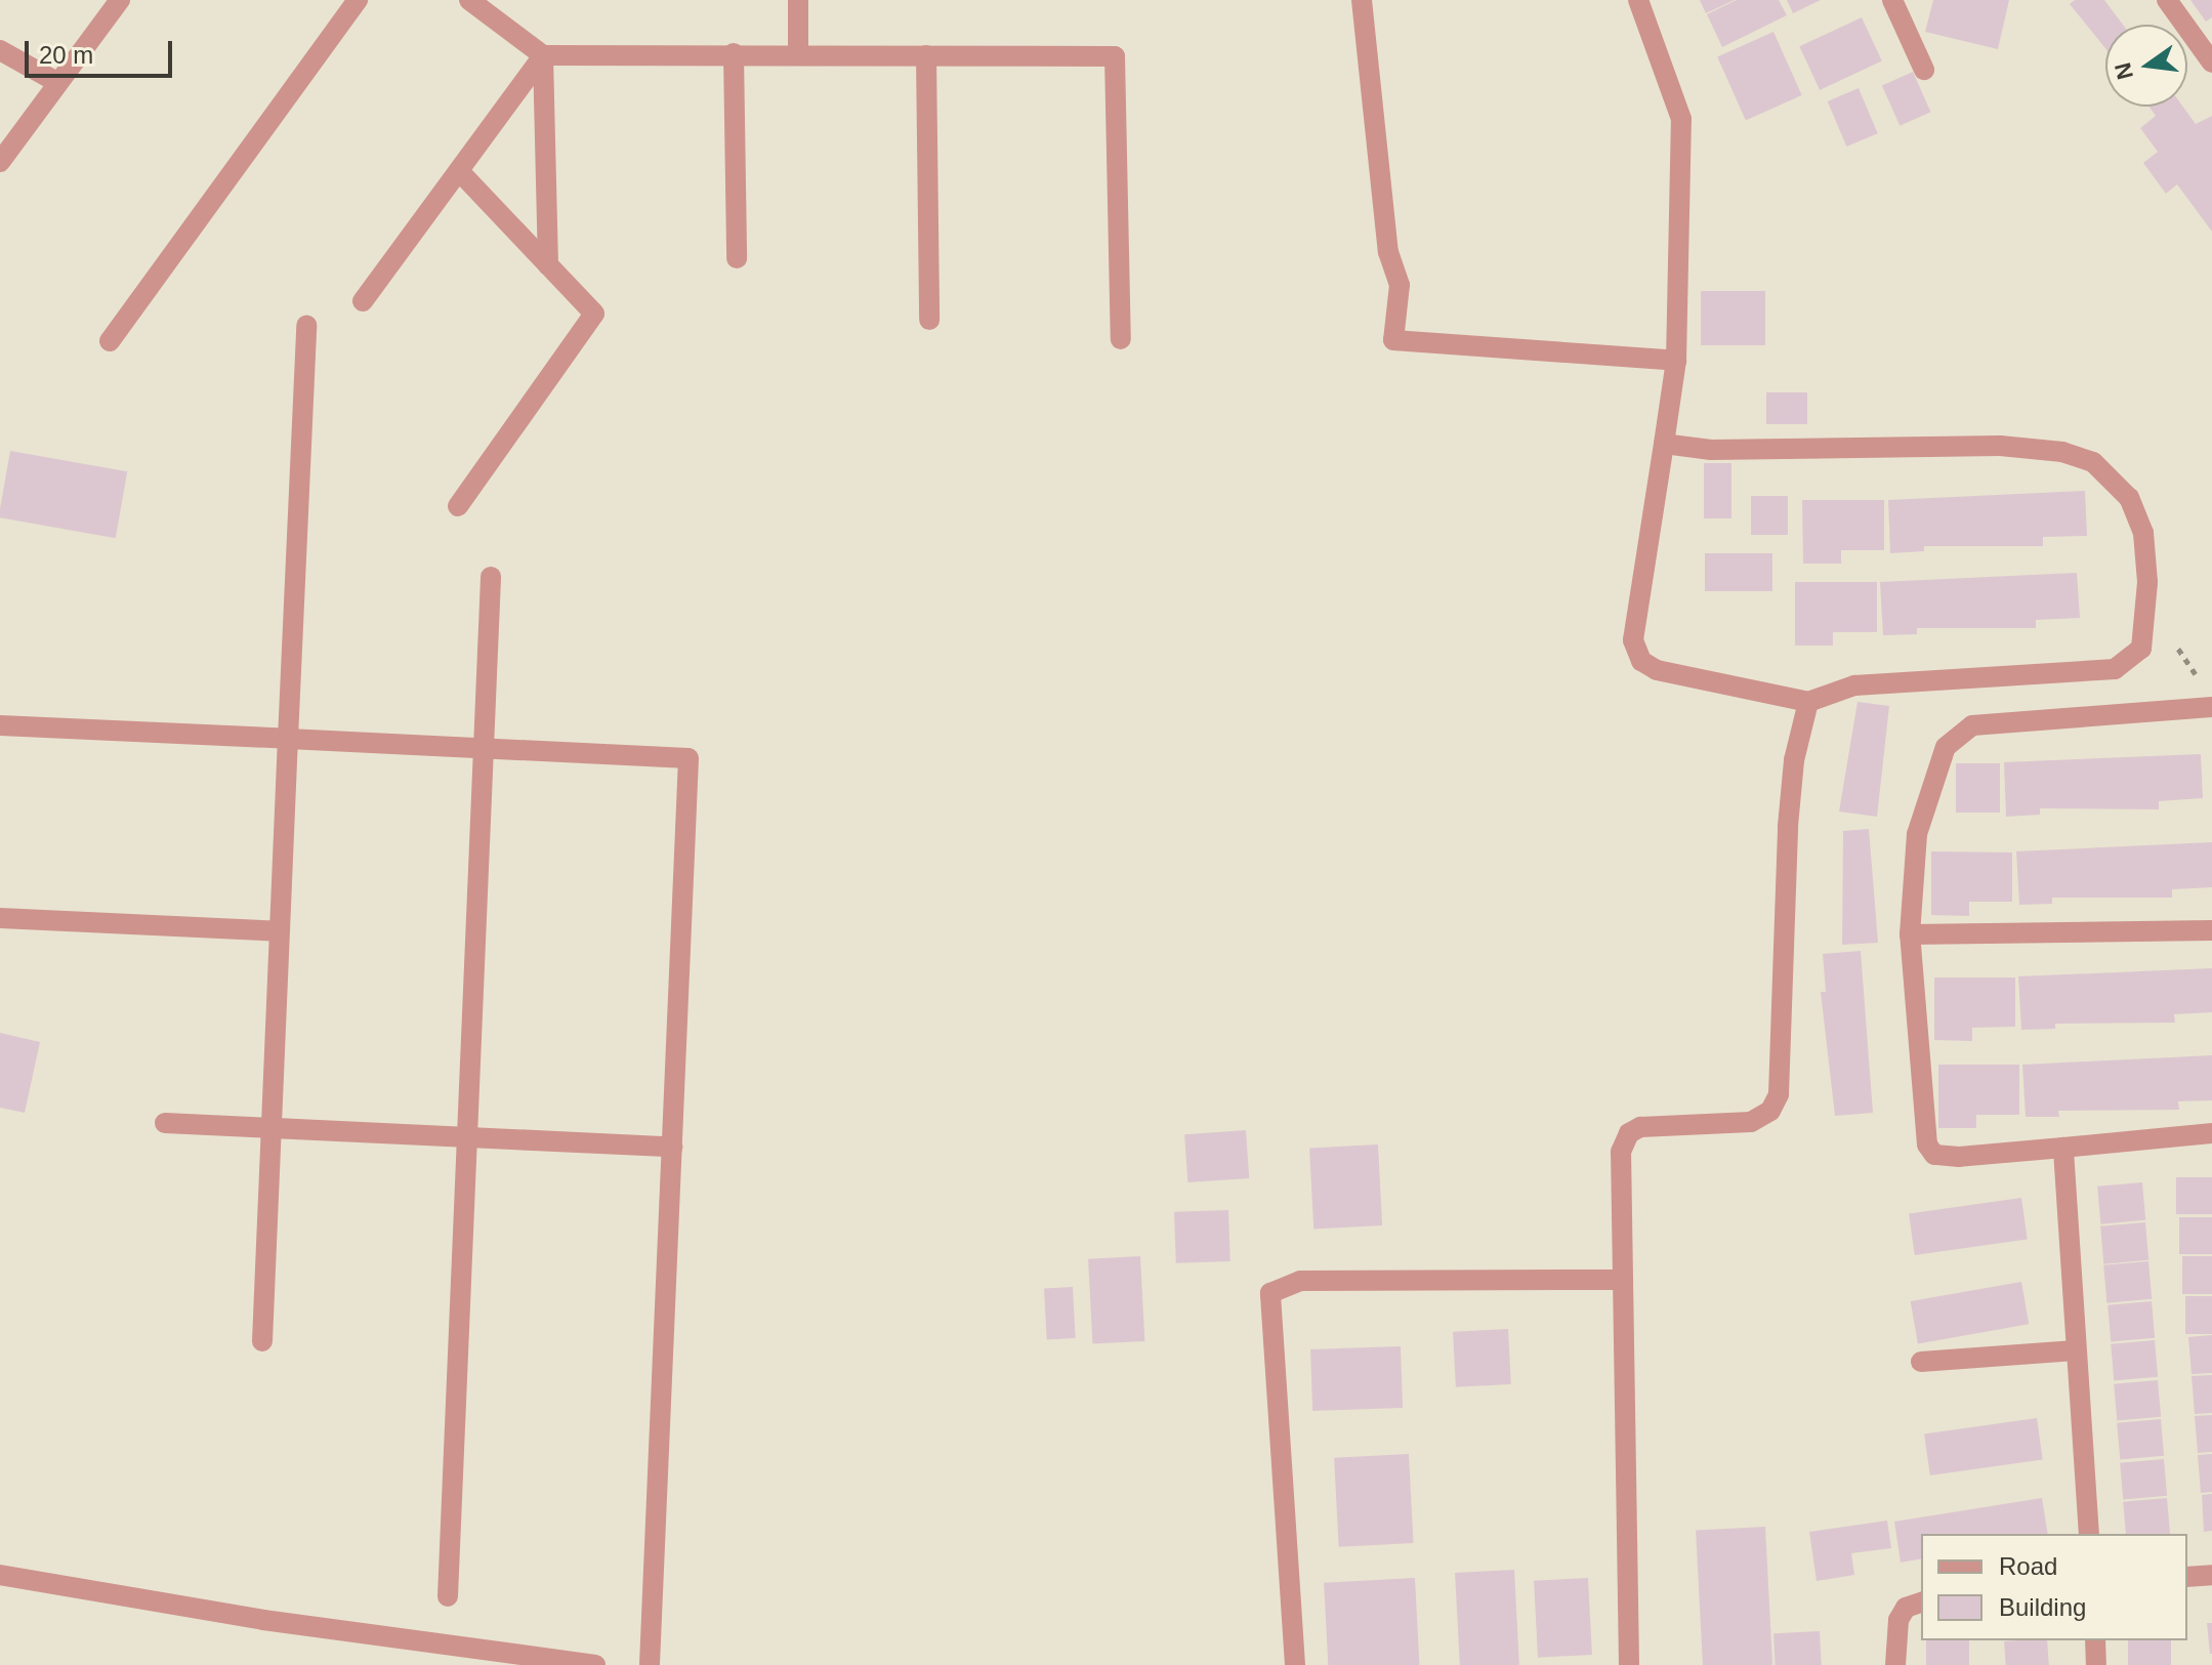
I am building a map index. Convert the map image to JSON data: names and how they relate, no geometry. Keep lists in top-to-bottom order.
{
  "legend": ["Road", "Building"],
  "scale_bar": "20 m",
  "north": "left"
}
